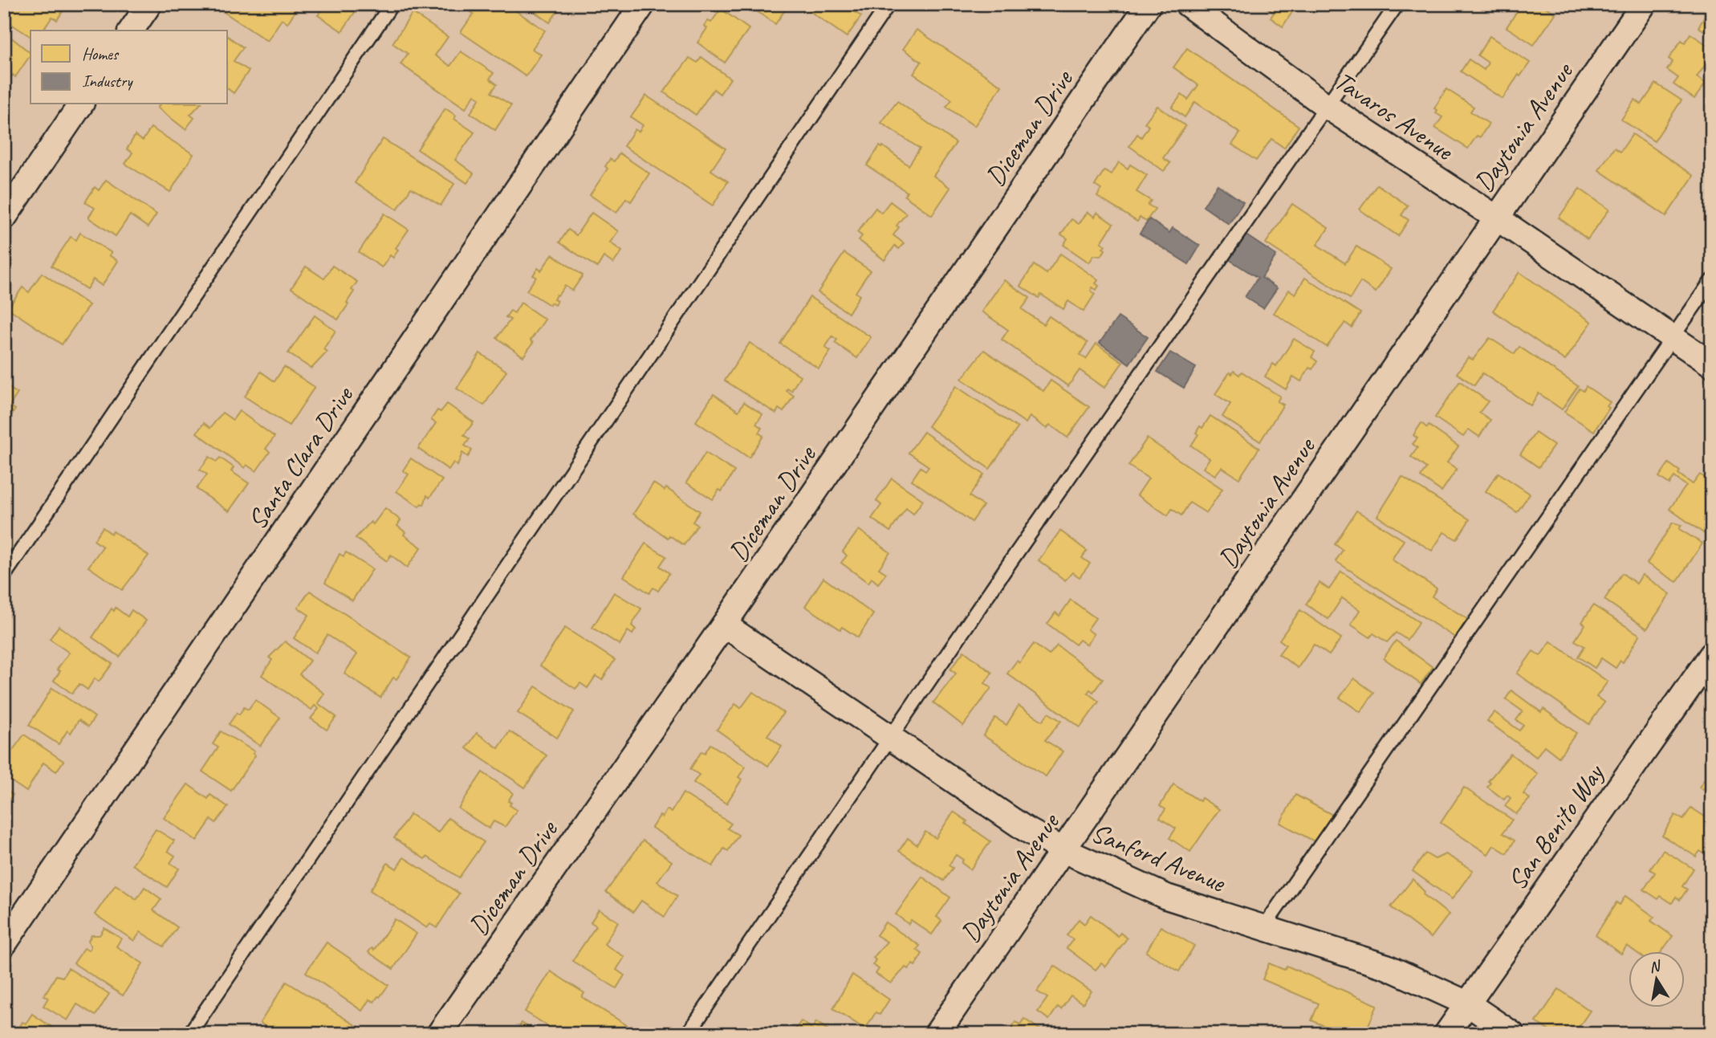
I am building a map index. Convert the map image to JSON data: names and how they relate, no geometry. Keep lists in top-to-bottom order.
{
  "streets": {
    "street": [
      "Tavaros Avenue",
      "Daytonia Avenue",
      "Diceman Drive",
      "Santa Clara Drive",
      "San Benito Way",
      "Sanford Avenue"
    ]
  },
  "crossings": [
    ["Tavaros Avenue", "Daytonia Avenue"],
    ["Daytonia Avenue", "Sanford Avenue"],
    ["Diceman Drive", "Sanford Avenue"],
    ["San Benito Way", "Sanford Avenue"]
  ],
  "legend": ["Homes", "Industry"],
  "north": "top"
}
